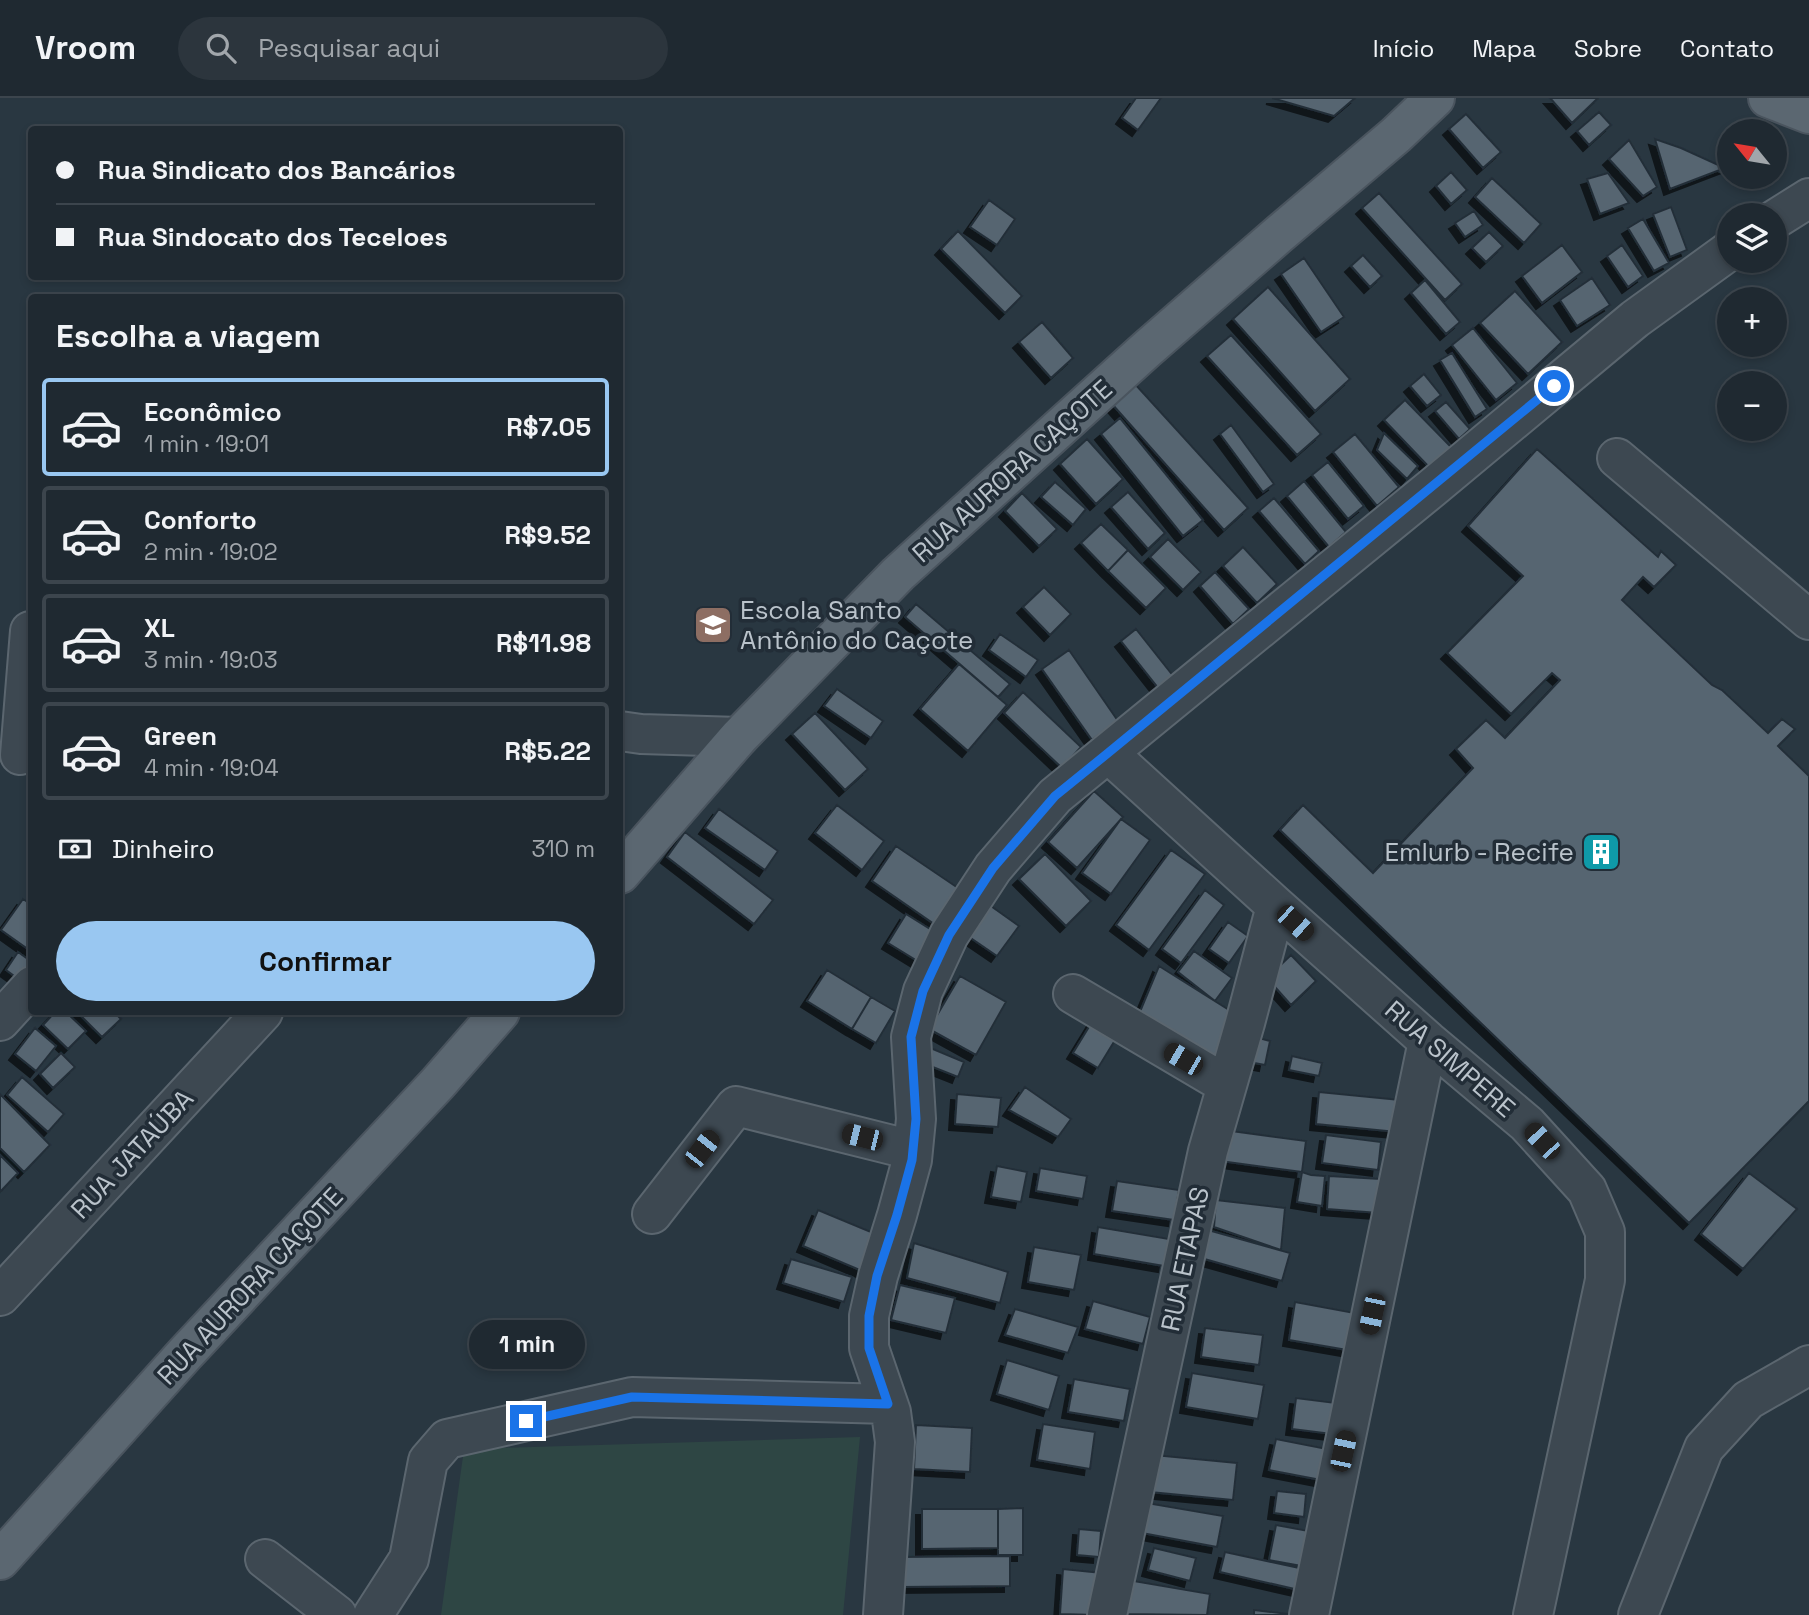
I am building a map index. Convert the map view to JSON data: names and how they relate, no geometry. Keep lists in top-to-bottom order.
{
  "streets": {
    "main road": ["RUA AURORA CAÇOTE"],
    "street": ["RUA SIMPERE", "RUA JATAÚBA", "RUA ETAPAS"]
  },
  "crossings": [
    ["RUA SIMPERE", "RUA ETAPAS"]
  ],
  "places": {
    "school or university": ["Escola Santo Antônio do Caçote"],
    "building": ["Emlurb - Recife"]
  },
  "north": "top left",
  "page": {
    "header": "Vroom",
    "search": "Pesquisar aqui",
    "nav": [
      "Início",
      "Mapa",
      "Sobre",
      "Contato"
    ],
    "map_buttons": ["+", "−"],
    "banner": ["Rua Sindicato dos Bancários", "Rua Sindocato dos Teceloes"],
    "heading": "Escolha a viagem",
    "list": [
      {
        "name": "Econômico",
        "note": "1 min · 19:01",
        "value": "R$7.05"
      },
      {
        "name": "Conforto",
        "note": "2 min · 19:02",
        "value": "R$9.52"
      },
      {
        "name": "XL",
        "note": "3 min · 19:03",
        "value": "R$11.98"
      },
      {
        "name": "Green",
        "note": "4 min · 19:04",
        "value": "R$5.22"
      }
    ],
    "pay": ["Dinheiro", "310 m"],
    "buttons": "Confirmar",
    "bubble": "1 min"
  }
}
